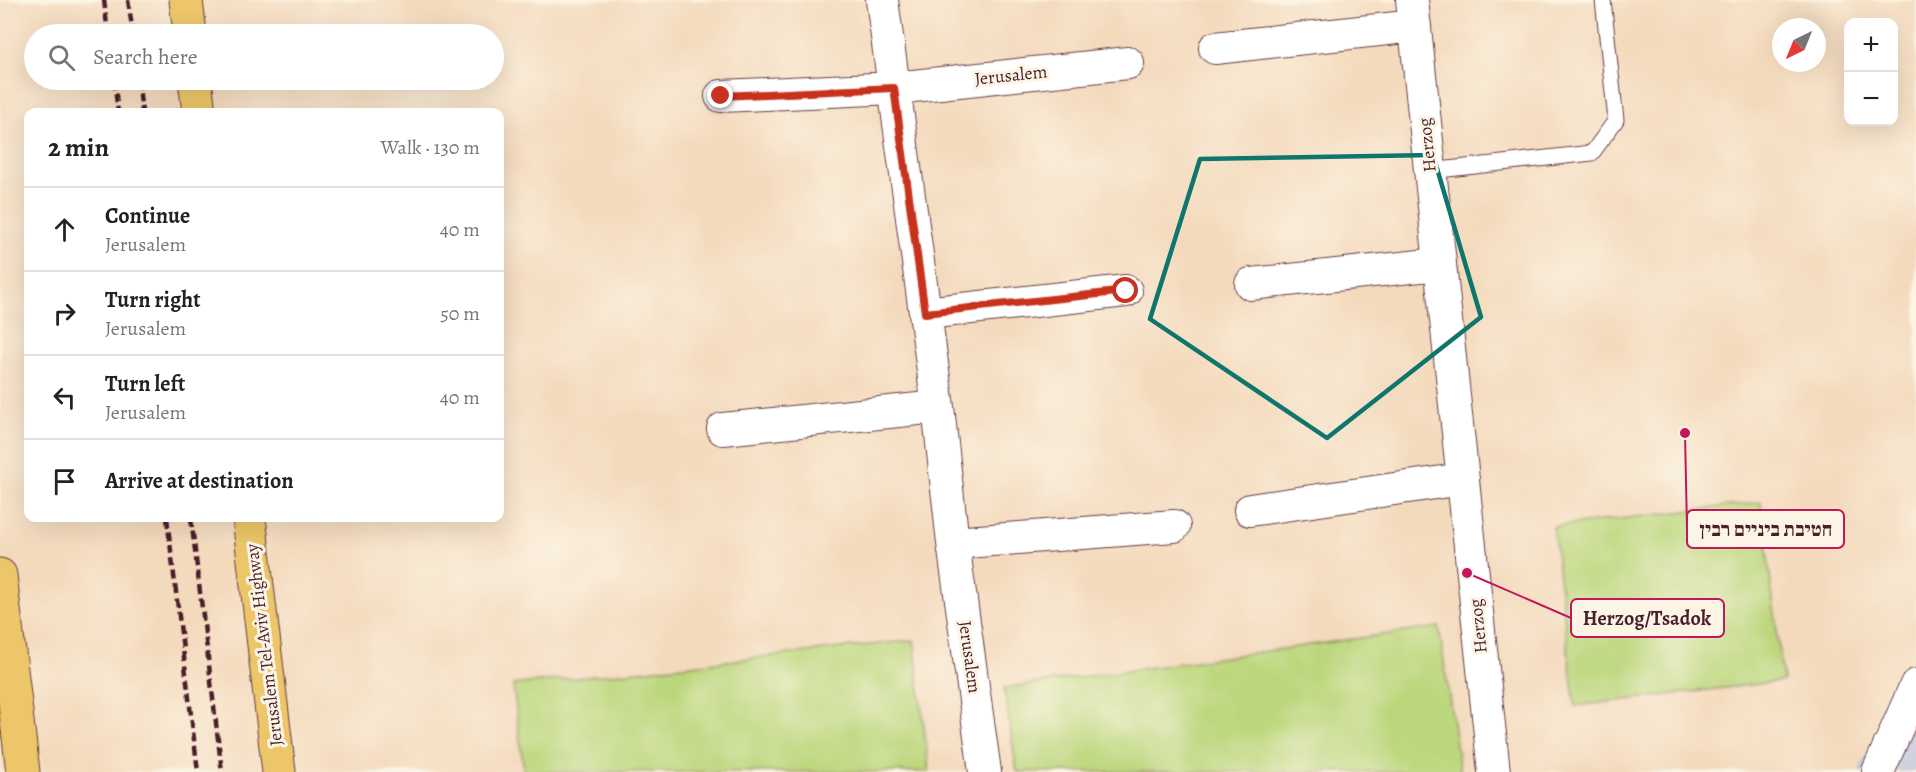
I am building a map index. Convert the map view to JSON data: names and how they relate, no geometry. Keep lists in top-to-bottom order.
{
  "streets": {
    "highway": ["Jerusalem Tel-Aviv Highway"],
    "street": ["Jerusalem", "Herzog"]
  },
  "places": ["חטיבת ביניים רבין", "Herzog/Tsadok"],
  "north": "bottom left",
  "page": {
    "map_buttons": ["+", "−"],
    "search": "Search here",
    "heading": ["2 min", "Walk · 130 m"],
    "list": [
      ["Continue", "Jerusalem", "40 m"],
      ["Turn right", "Jerusalem", "50 m"],
      ["Turn left", "Jerusalem", "40 m"],
      "Arrive at destination"
    ]
  }
}
